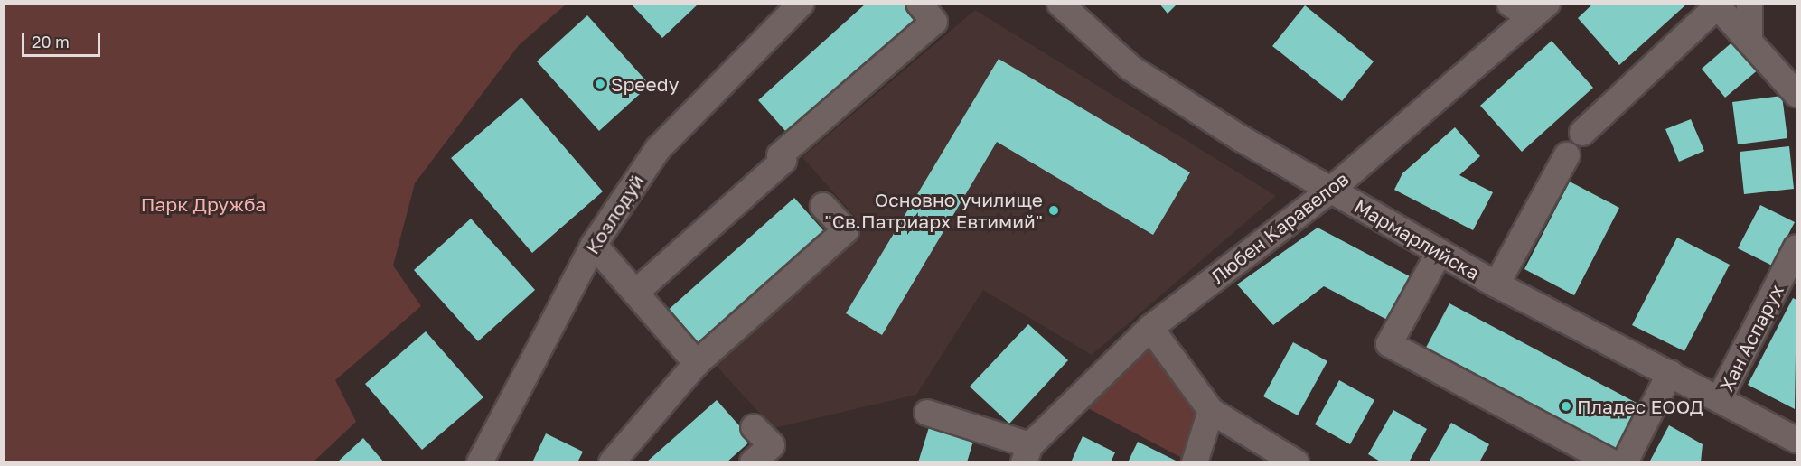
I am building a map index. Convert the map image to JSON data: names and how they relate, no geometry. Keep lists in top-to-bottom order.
{
  "streets": {
    "street": [
      "Козлодуй",
      "Любен Каравелов",
      "Мармарлийска",
      "Хан Аспарух"
    ]
  },
  "crossings": [
    ["Любен Каравелов", "Мармарлийска"],
    ["Мармарлийска", "Хан Аспарух"]
  ],
  "parks": ["Парк Дружба"],
  "places": ["Speedy", "Основно училище \"Св.Патриарх Евтимий\"", "Пладес ЕООД"],
  "scale_bar": "20 m"
}
